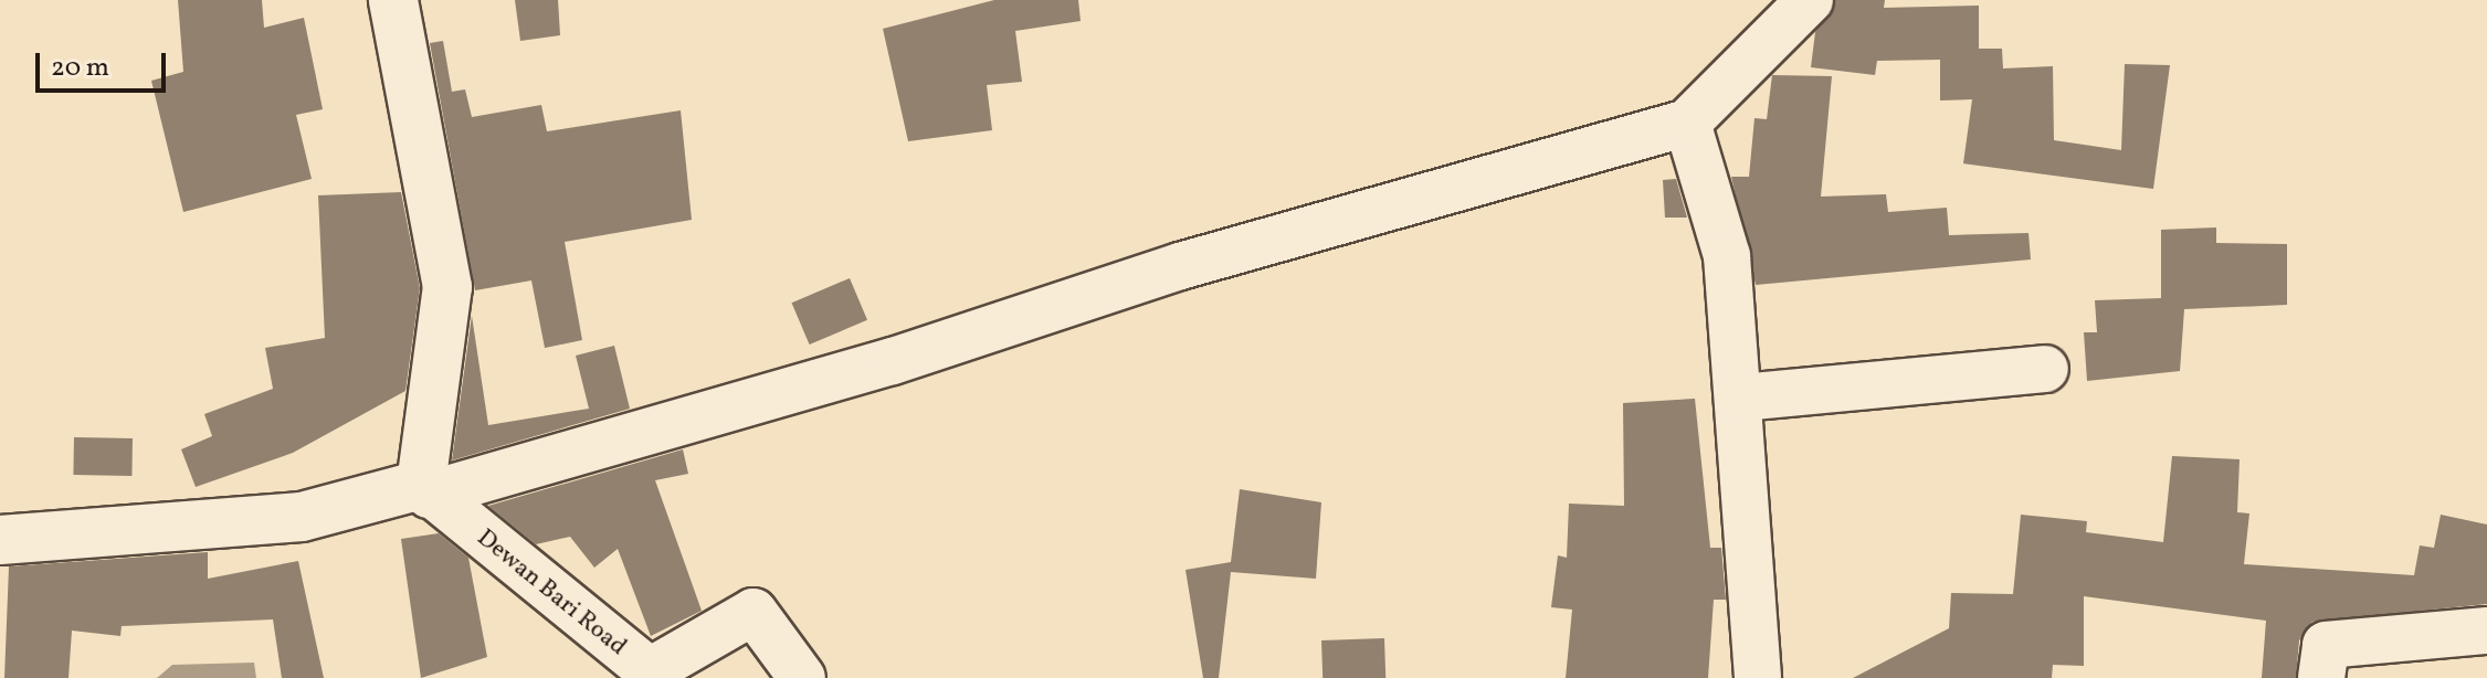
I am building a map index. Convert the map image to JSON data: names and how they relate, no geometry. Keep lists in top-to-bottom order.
{
  "streets": {
    "street": ["Dewan Bari Road"]
  },
  "scale_bar": "20 m"
}
